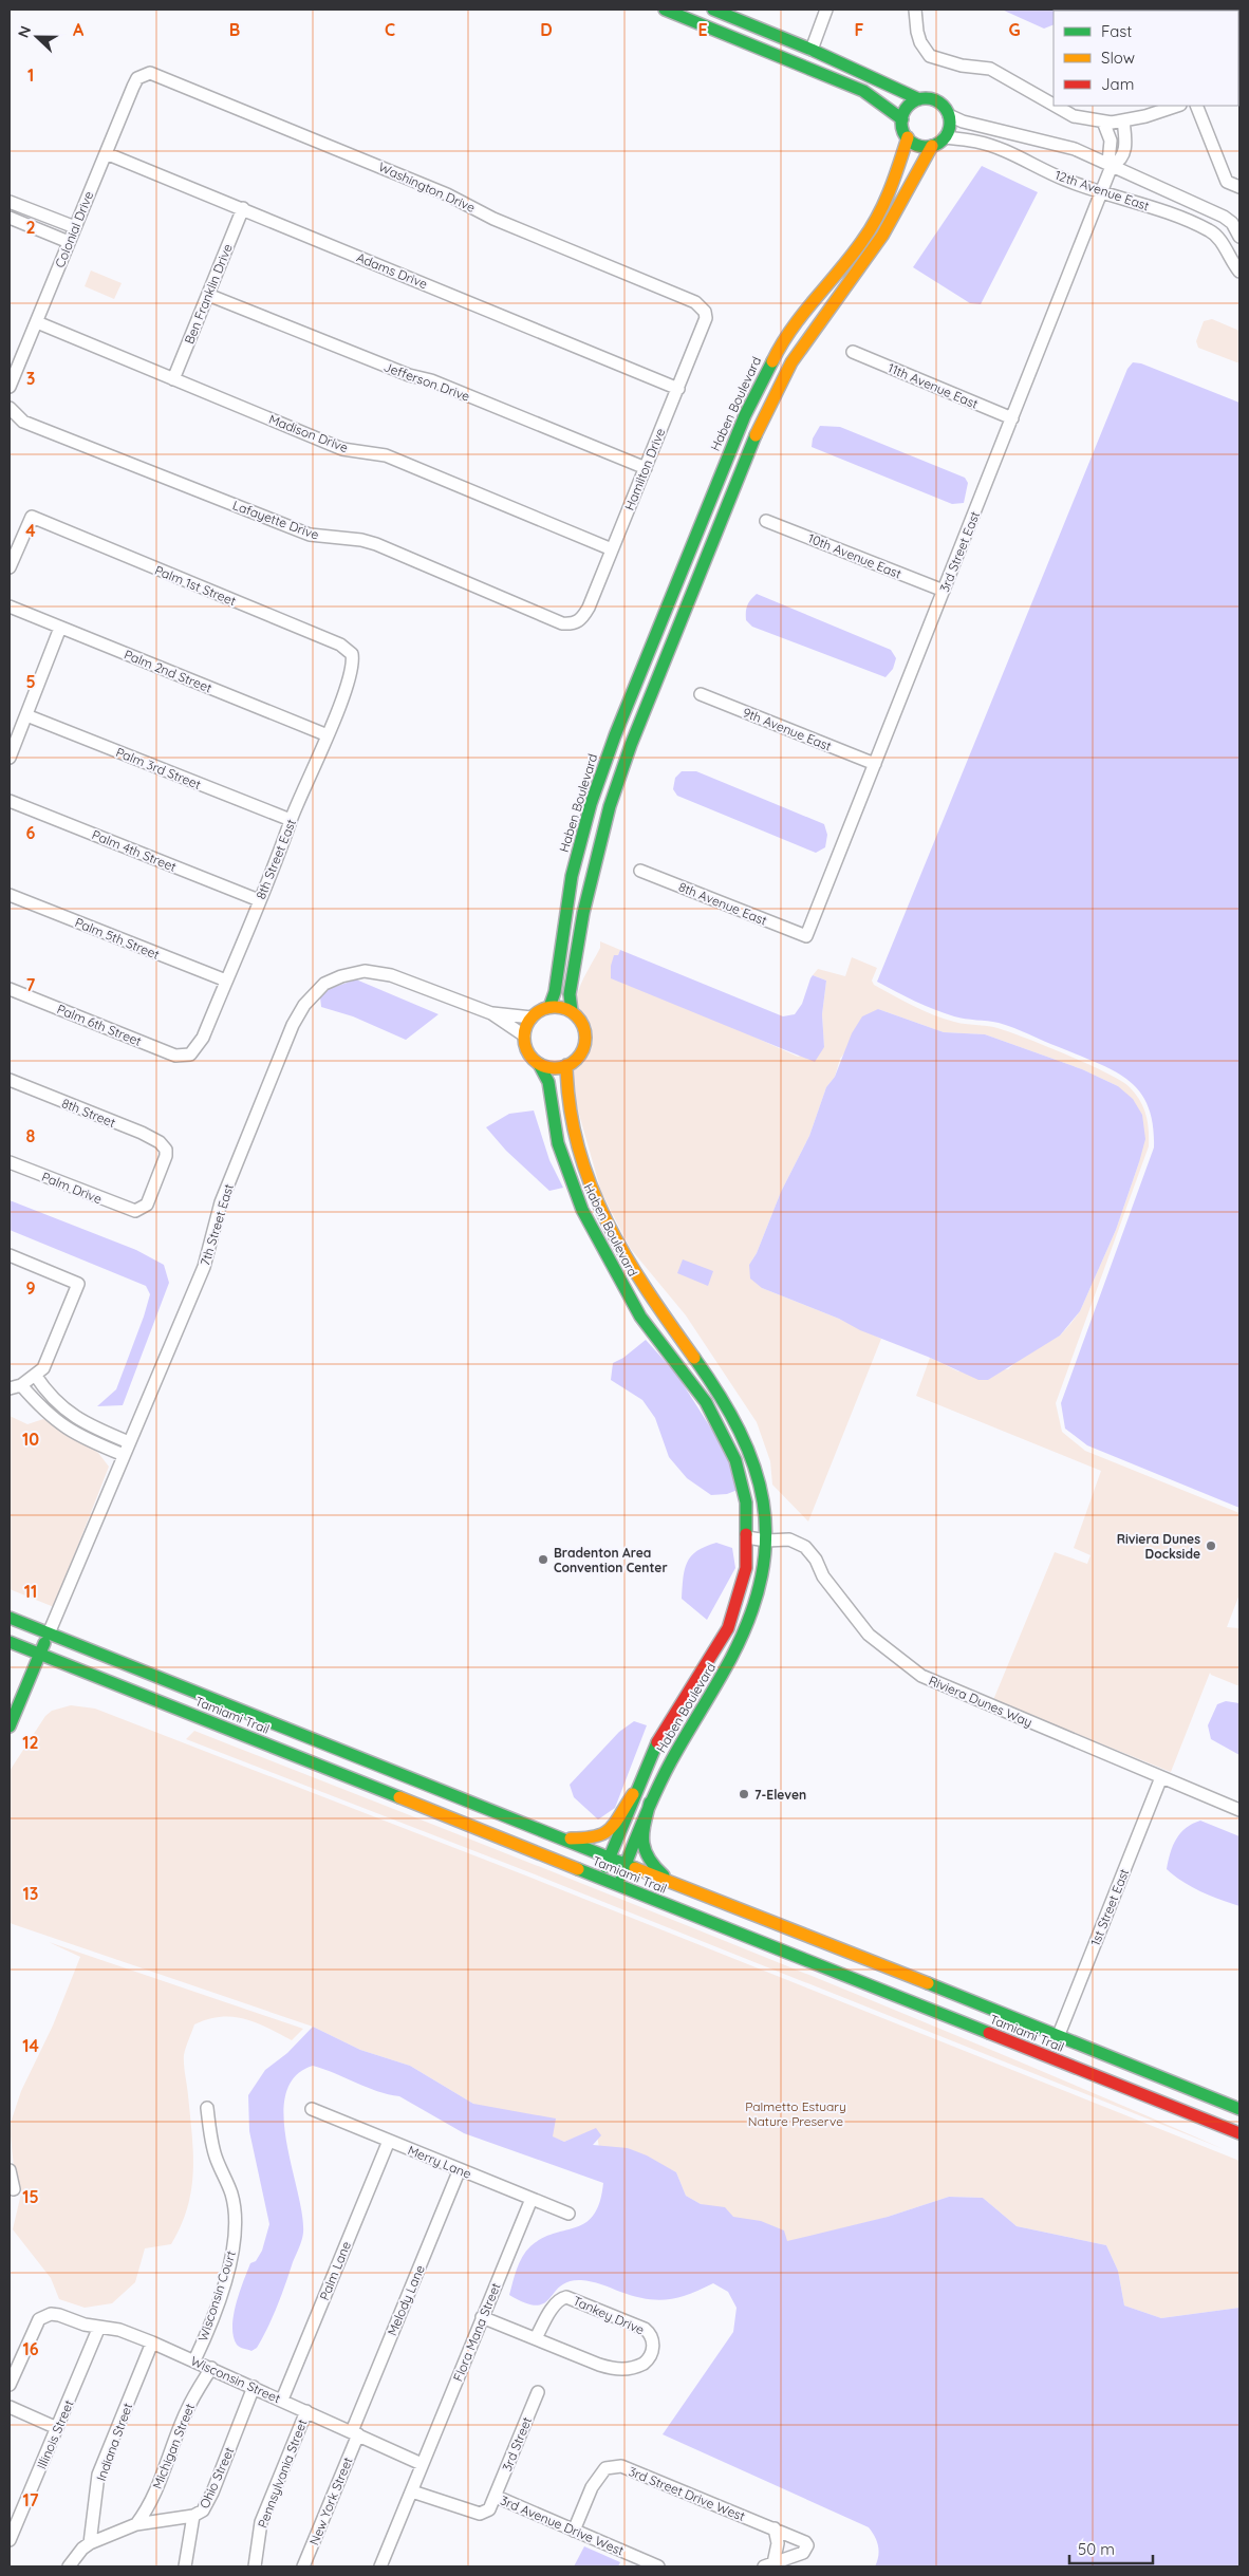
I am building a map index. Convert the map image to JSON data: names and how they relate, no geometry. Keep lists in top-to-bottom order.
{
  "streets": {
    "main road": ["Haben Boulevard", "Tamiami Trail"],
    "street": [
      "Washington Drive",
      "12th Avenue East",
      "Colonial Drive",
      "Adams Drive",
      "Ben Franklin Drive",
      "Jefferson Drive",
      "11th Avenue East",
      "Madison Drive",
      "Hamilton Drive",
      "Lafayette Drive",
      "3rd Street East",
      "10th Avenue East",
      "Palm 1st Street",
      "Palm 2nd Street",
      "9th Avenue East",
      "Palm 3rd Street",
      "Palm 4th Street",
      "8th Street East",
      "8th Avenue East",
      "Palm 5th Street",
      "Palm 6th Street",
      "8th Street",
      "Palm Drive",
      "7th Street East",
      "Riviera Dunes Way",
      "1st Street East",
      "Merry Lane",
      "Palm Lane",
      "Wisconsin Court",
      "Melody Lane",
      "Tankey Drive",
      "Flora Mana Street",
      "Wisconsin Street",
      "Illinois Street",
      "Indiana Street",
      "3rd Street",
      "Michigan Street",
      "Pennsylvania Street",
      "Ohio Street",
      "3rd Street Drive West",
      "New York Street",
      "3rd Avenue Drive West"
    ]
  },
  "crossings": [
    ["Washington Drive", "Colonial Drive"],
    ["Washington Drive", "Hamilton Drive"],
    ["12th Avenue East", "Haben Boulevard"],
    ["12th Avenue East", "3rd Street East"],
    ["Colonial Drive", "Adams Drive"],
    ["Colonial Drive", "Madison Drive"],
    ["Adams Drive", "Ben Franklin Drive"],
    ["Adams Drive", "Hamilton Drive"],
    ["Ben Franklin Drive", "Jefferson Drive"],
    ["Ben Franklin Drive", "Madison Drive"],
    ["Jefferson Drive", "Hamilton Drive"],
    ["11th Avenue East", "3rd Street East"],
    ["Haben Boulevard", "7th Street East"],
    ["Haben Boulevard", "Riviera Dunes Way"],
    ["Haben Boulevard", "Tamiami Trail"],
    ["Madison Drive", "Hamilton Drive"],
    ["Hamilton Drive", "Lafayette Drive"],
    ["3rd Street East", "10th Avenue East"],
    ["3rd Street East", "9th Avenue East"],
    ["3rd Street East", "8th Avenue East"],
    ["Palm 1st Street", "8th Street East"],
    ["Palm 2nd Street", "8th Street East"],
    ["Palm 3rd Street", "8th Street East"],
    ["Palm 4th Street", "8th Street East"],
    ["8th Street East", "Palm 5th Street"],
    ["8th Street East", "Palm 6th Street"],
    ["8th Street", "Palm Drive"],
    ["7th Street East", "Tamiami Trail"],
    ["Riviera Dunes Way", "1st Street East"],
    ["Tamiami Trail", "1st Street East"],
    ["Merry Lane", "Palm Lane"],
    ["Merry Lane", "Melody Lane"],
    ["Merry Lane", "Flora Mana Street"],
    ["Palm Lane", "Wisconsin Street"],
    ["Wisconsin Court", "Wisconsin Street"],
    ["Melody Lane", "Wisconsin Street"],
    ["Melody Lane", "New York Street"],
    ["Tankey Drive", "Flora Mana Street"],
    ["Flora Mana Street", "Wisconsin Street"],
    ["Flora Mana Street", "3rd Avenue Drive West"],
    ["Wisconsin Street", "Illinois Street"],
    ["Wisconsin Street", "Indiana Street"],
    ["Wisconsin Street", "Michigan Street"],
    ["Wisconsin Street", "Pennsylvania Street"],
    ["Wisconsin Street", "Ohio Street"],
    ["Wisconsin Street", "New York Street"],
    ["3rd Street", "3rd Avenue Drive West"],
    ["3rd Street Drive West", "3rd Avenue Drive West"]
  ],
  "parks": ["Palmetto Estuary Nature Preserve"],
  "places": ["Riviera Dunes Dockside", "Bradenton Area Convention Center", "7-Eleven"],
  "legend": ["Fast", "Slow", "Jam"],
  "scale_bar": "50 m",
  "north": "left",
  "grid": {
    "columns": [
      "A",
      "B",
      "C",
      "D",
      "E",
      "F",
      "G"
    ],
    "rows": [
      "1",
      "2",
      "3",
      "4",
      "5",
      "6",
      "7",
      "8",
      "9",
      "10",
      "11",
      "12",
      "13",
      "14",
      "15",
      "16",
      "17"
    ]
  }
}
